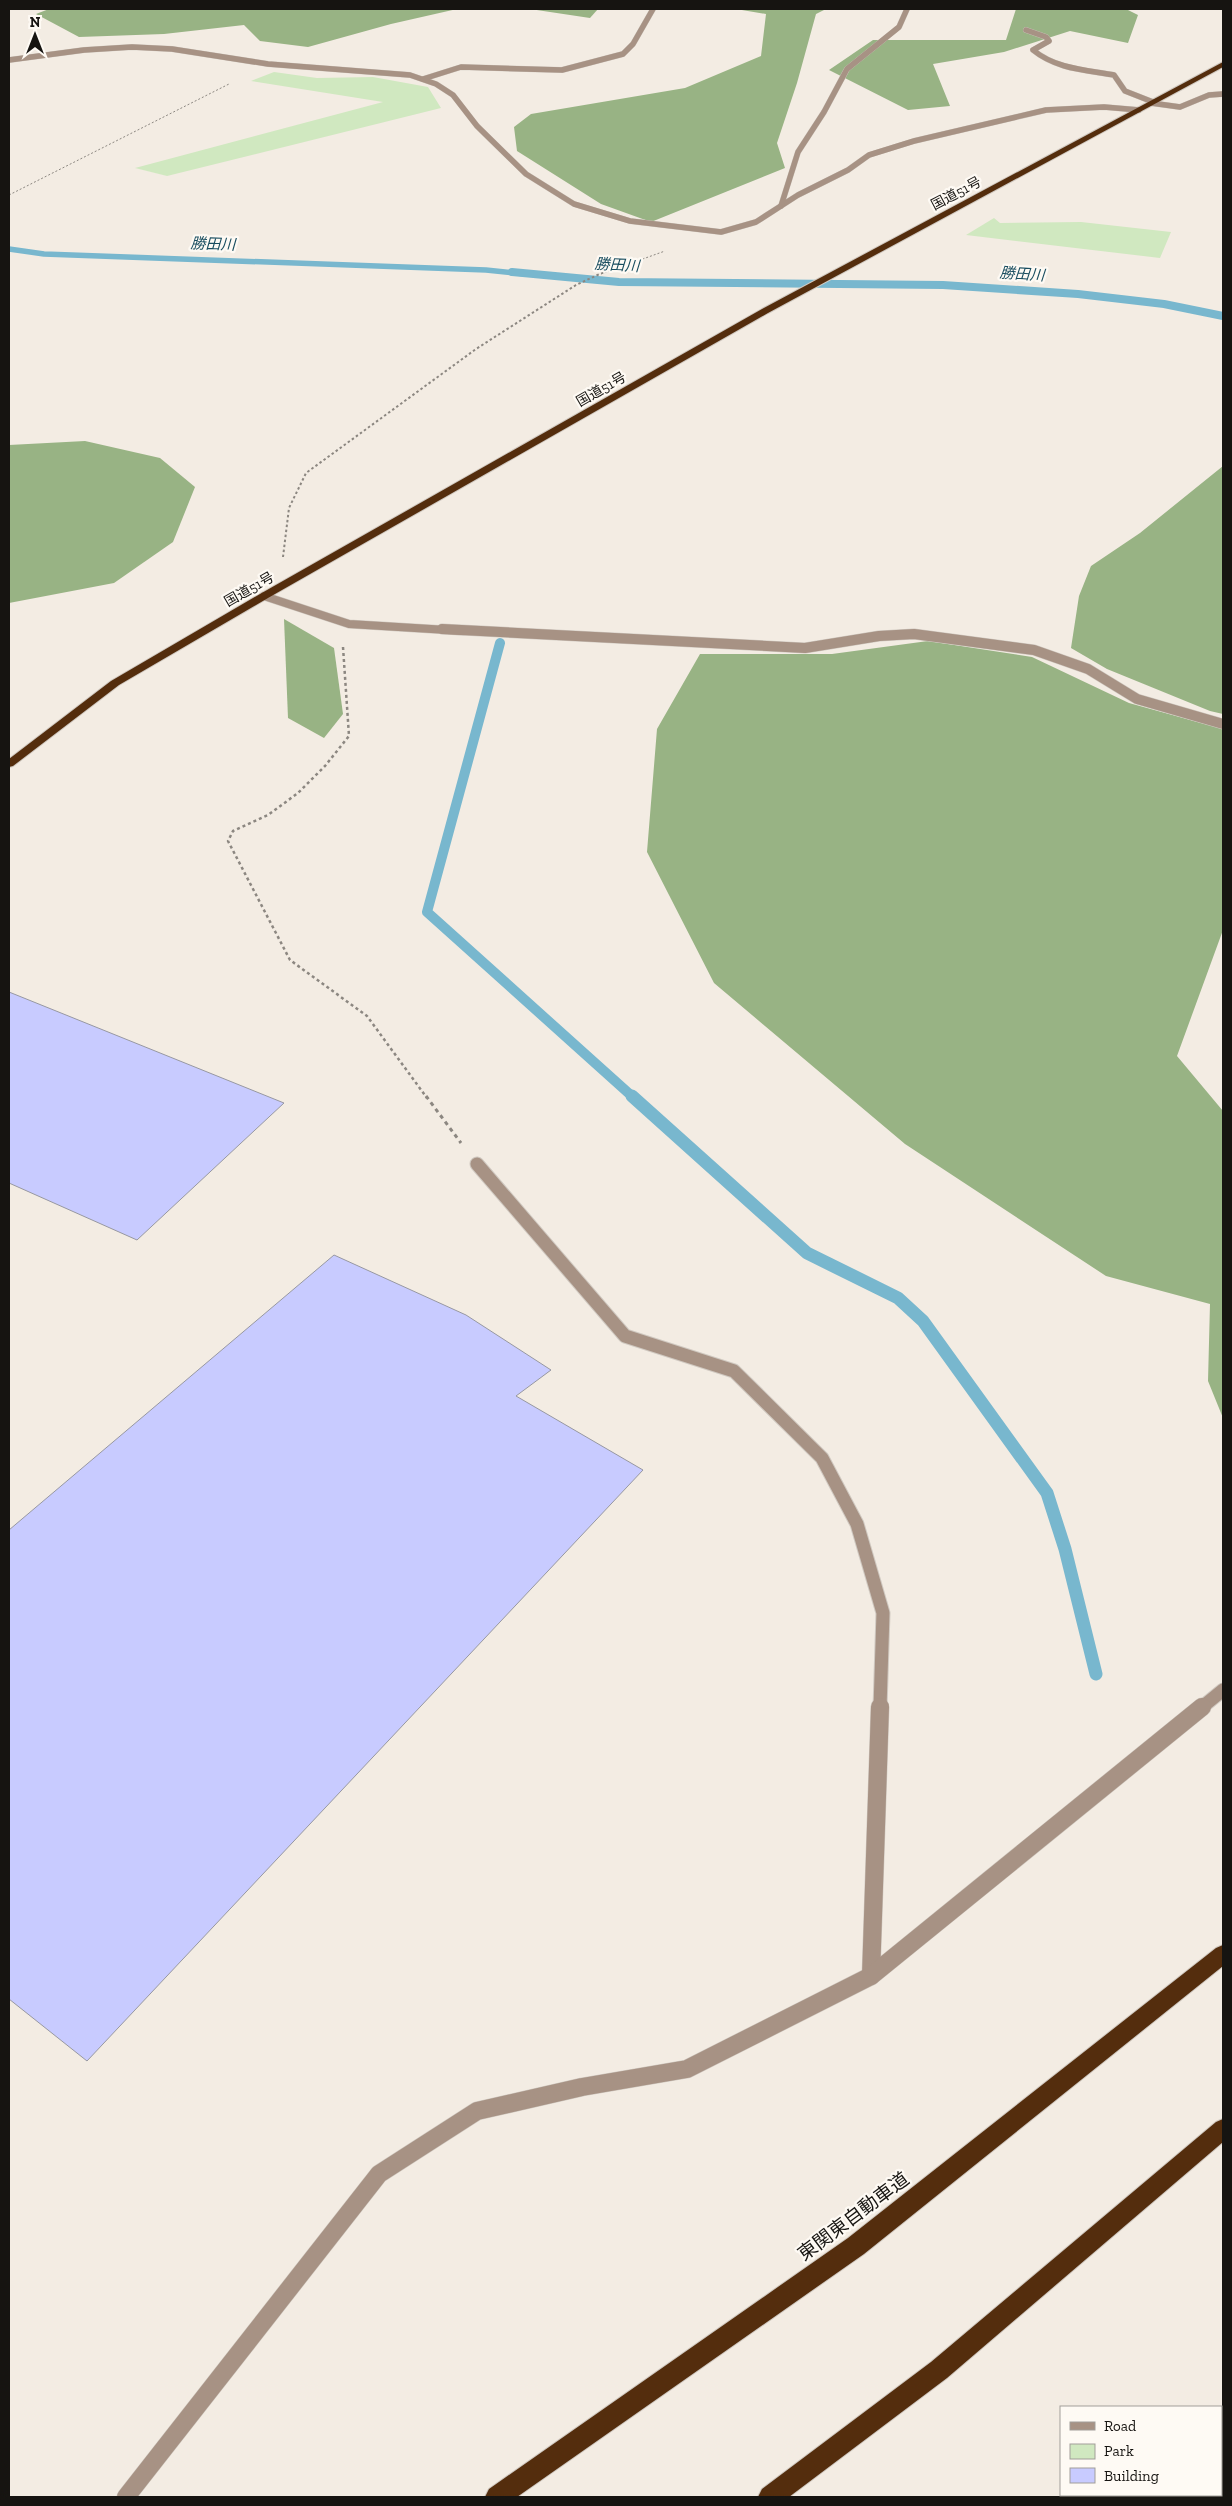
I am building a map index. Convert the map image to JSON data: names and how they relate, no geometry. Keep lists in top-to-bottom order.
{
  "streets": {
    "highway": ["国道51号", "東関東自動車道"]
  },
  "water": ["勝田川"],
  "legend": ["Road", "Park", "Building"],
  "north": "top"
}
